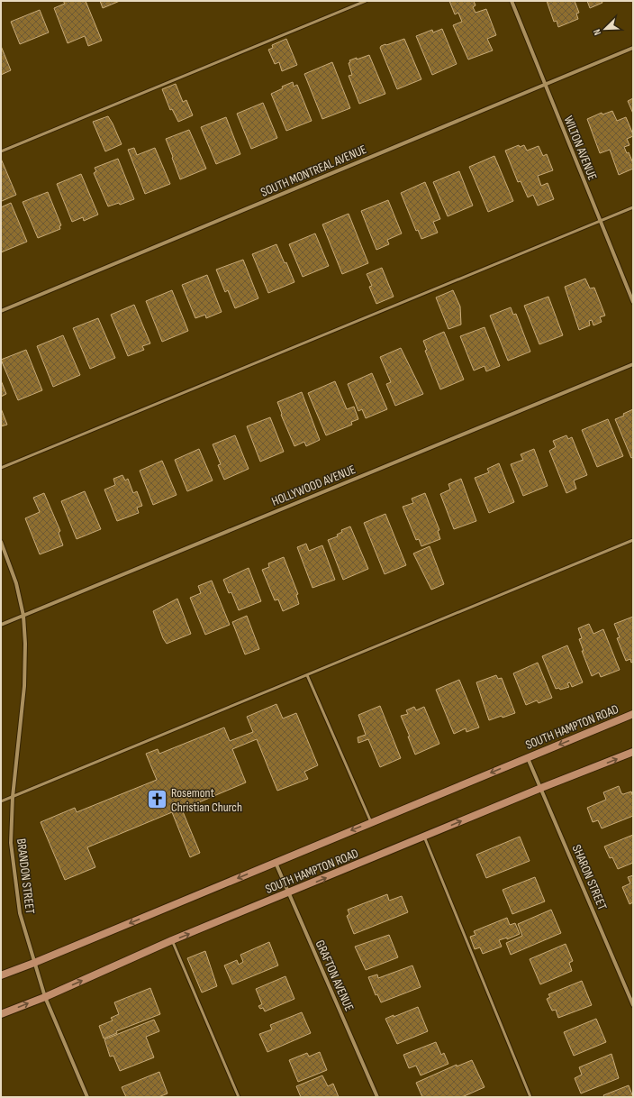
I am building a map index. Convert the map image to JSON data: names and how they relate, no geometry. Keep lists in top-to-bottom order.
{
  "streets": {
    "main road": ["SOUTH HAMPTON ROAD"],
    "street": [
      "WILTON AVENUE",
      "SOUTH MONTREAL AVENUE",
      "HOLLYWOOD AVENUE",
      "BRANDON STREET",
      "SHARON STREET",
      "GRAFTON AVENUE"
    ]
  },
  "crossings": [
    ["WILTON AVENUE", "SOUTH MONTREAL AVENUE"],
    ["HOLLYWOOD AVENUE", "BRANDON STREET"],
    ["SOUTH HAMPTON ROAD", "BRANDON STREET"],
    ["SOUTH HAMPTON ROAD", "SHARON STREET"],
    ["SOUTH HAMPTON ROAD", "GRAFTON AVENUE"]
  ],
  "places": {
    "church": ["Rosemont Christian Church"]
  },
  "north": "bottom left"
}
